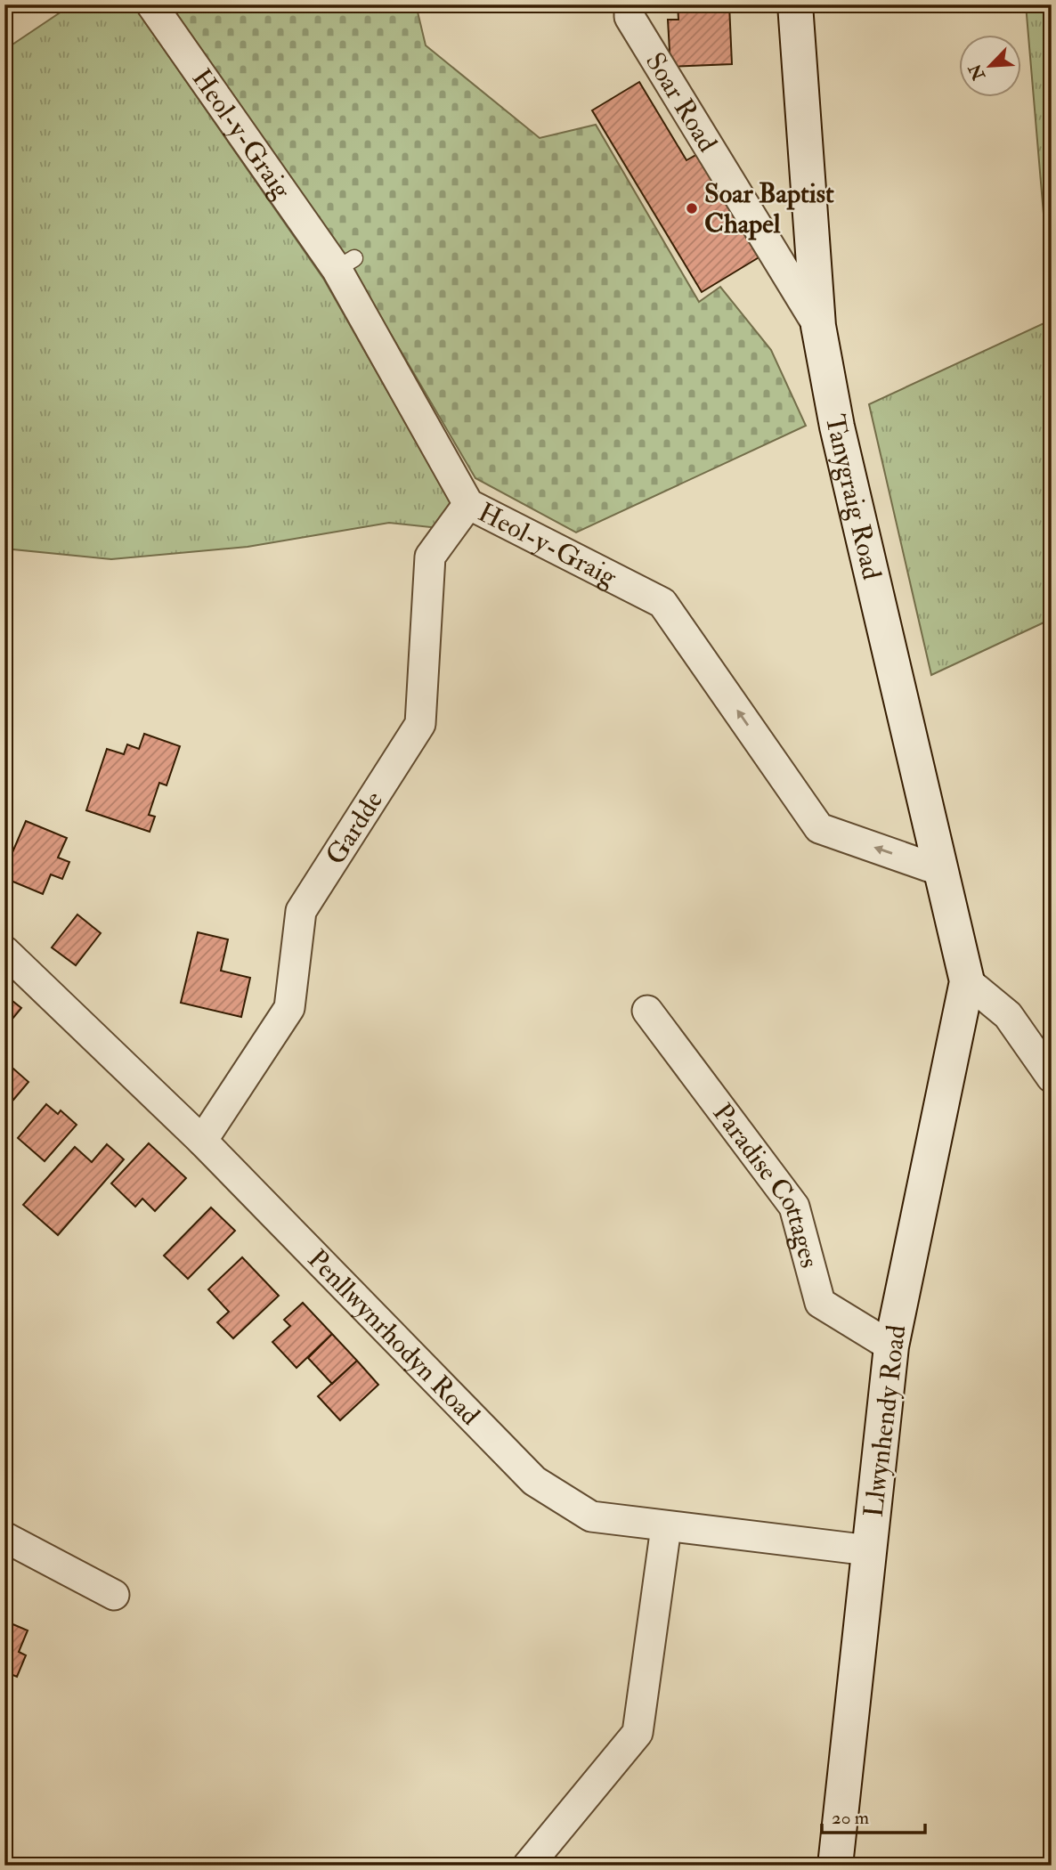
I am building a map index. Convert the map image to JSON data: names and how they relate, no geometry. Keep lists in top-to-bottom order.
{
  "streets": {
    "main road": ["Tanygraig Road", "Llwynhendy Road"],
    "street": [
      "Soar Road",
      "Heol-y-Graig",
      "Gardde",
      "Paradise Cottages",
      "Penllwynrhodyn Road"
    ]
  },
  "crossings": [
    ["Soar Road", "Tanygraig Road"],
    ["Heol-y-Graig", "Tanygraig Road"],
    ["Heol-y-Graig", "Gardde"],
    ["Tanygraig Road", "Llwynhendy Road"],
    ["Gardde", "Penllwynrhodyn Road"],
    ["Paradise Cottages", "Llwynhendy Road"],
    ["Penllwynrhodyn Road", "Llwynhendy Road"]
  ],
  "one_way": ["Heol-y-Graig"],
  "places": ["Soar Baptist Chapel"],
  "scale_bar": "20 m",
  "north": "bottom left"
}
